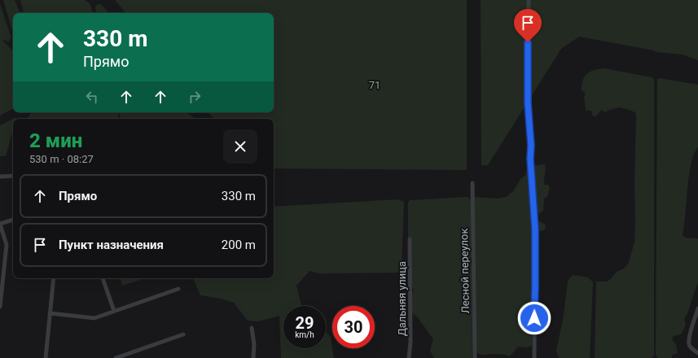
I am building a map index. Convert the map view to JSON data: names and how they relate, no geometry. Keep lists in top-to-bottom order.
{
  "streets": {
    "street": ["Лесной переулок", "Дальняя улица"]
  },
  "parks": ["71"],
  "page": {
    "turn": ["330 m", "Прямо"],
    "heading": ["2 мин", "530 m · 08:27"],
    "list": [
      {
        "name": "Прямо",
        "value": "330 m"
      },
      {
        "name": "Пункт назначения",
        "value": "200 m"
      }
    ],
    "speed": "29 km/h",
    "limit": "30"
  }
}
